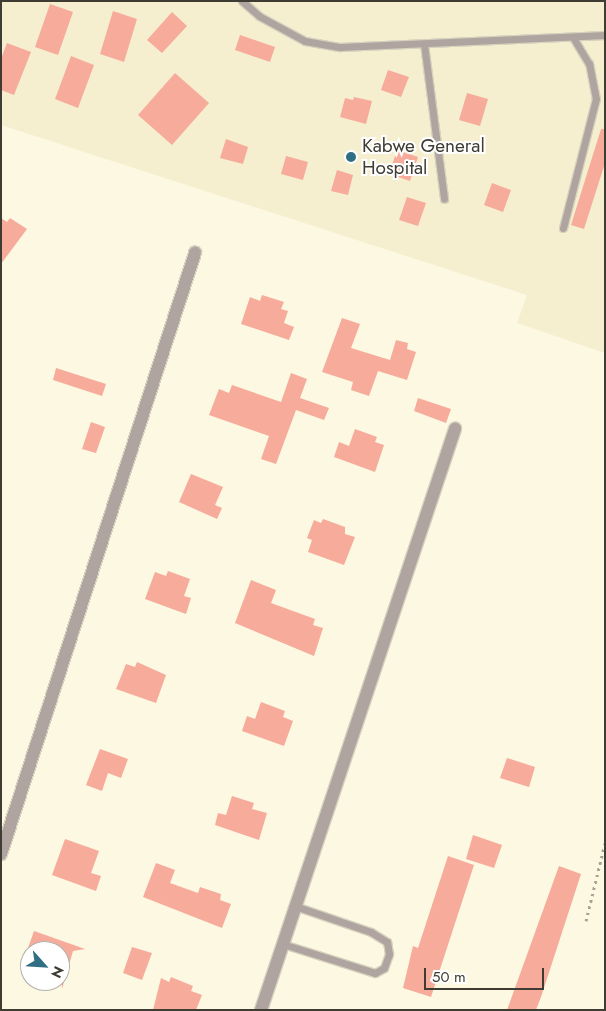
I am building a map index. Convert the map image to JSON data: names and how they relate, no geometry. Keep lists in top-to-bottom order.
{
  "places": ["Kabwe General Hospital"],
  "scale_bar": "50 m",
  "north": "bottom right"
}
